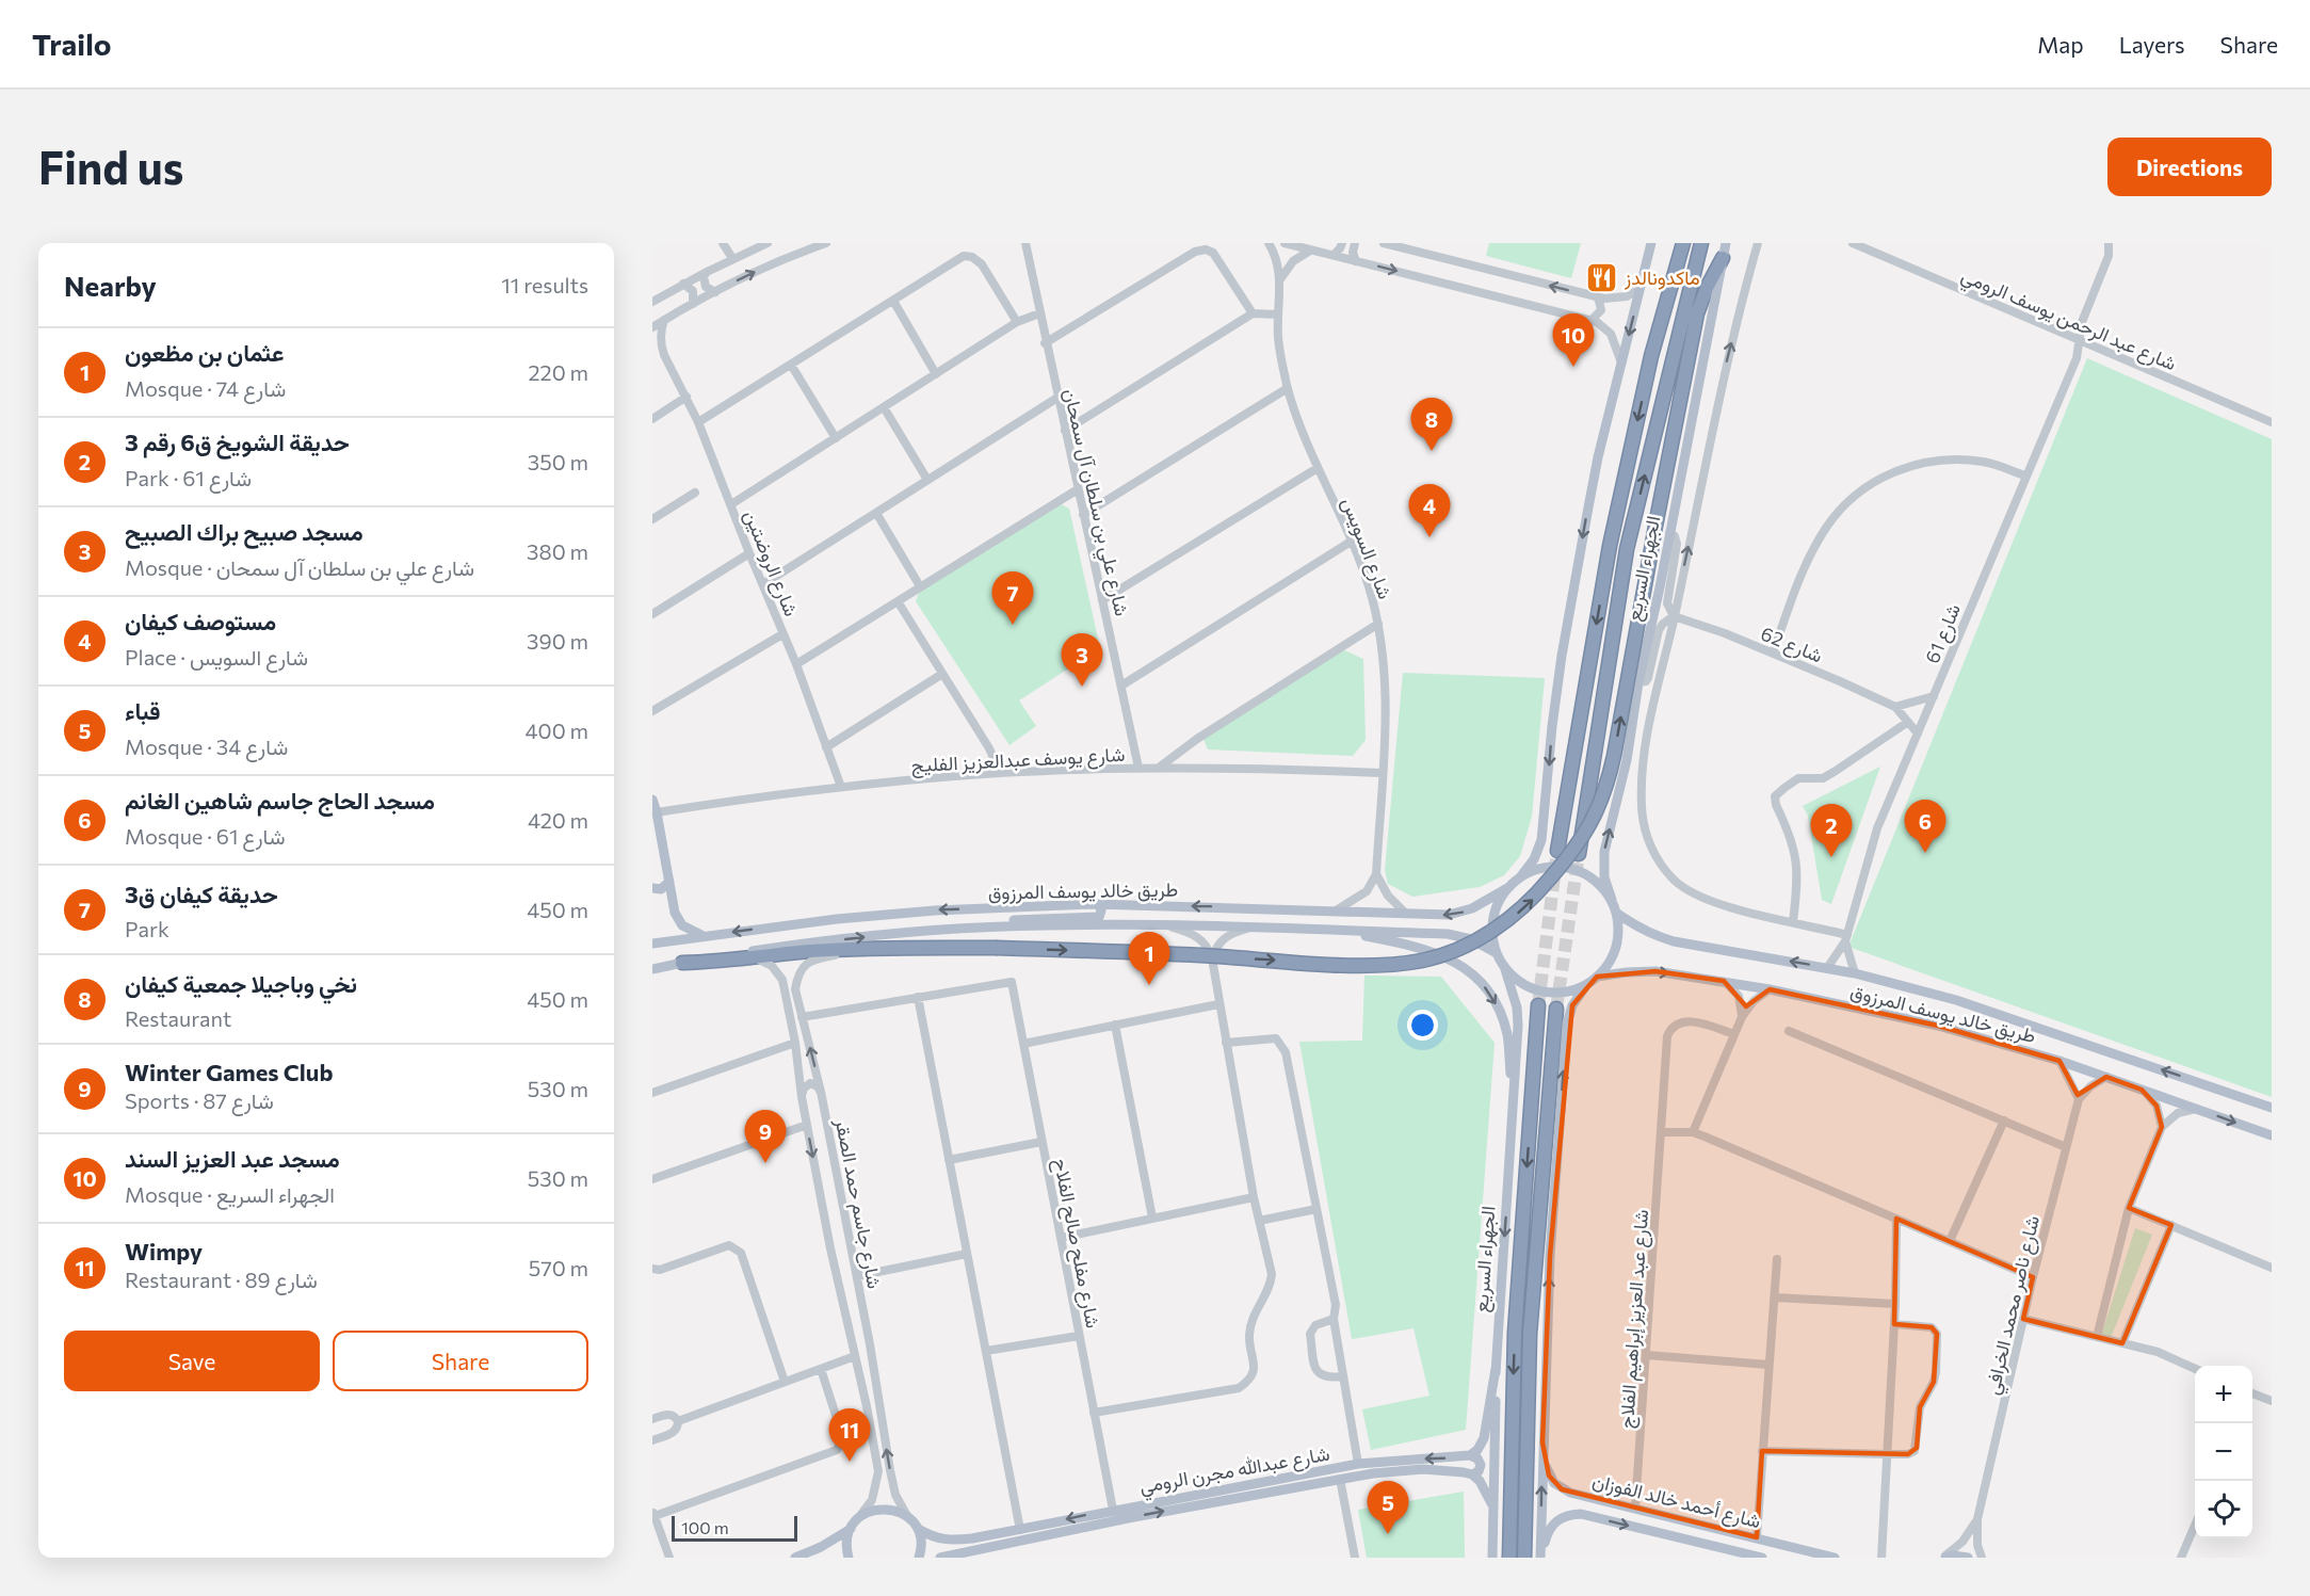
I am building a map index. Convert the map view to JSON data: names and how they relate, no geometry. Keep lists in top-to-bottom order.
{
  "streets": {
    "highway": ["الجهراء السريع"],
    "main road": ["طريق خالد يوسف المرزوق", "شارع عبدالله مجرن الرومي", "شارع أحمد خالد الفوزان"],
    "street": [
      "شارع عبد الرحمن يوسف الرومي",
      "شارع علي بن سلطان آل سمحان",
      "شارع السويس",
      "شارع الروضتين",
      "شارع 61",
      "شارع 62",
      "شارع يوسف عبدالعزيز الفليج",
      "شارع جاسم حمد الصقر",
      "شارع مفلح صالح الفلاح",
      "شارع ناصر محمد الخرافي",
      "شارع عبد العزيز إبراهيم الفلاج"
    ]
  },
  "crossings": [
    ["شارع عبد الرحمن يوسف الرومي", "شارع 61"],
    ["شارع علي بن سلطان آل سمحان", "شارع يوسف عبدالعزيز الفليج"],
    ["شارع السويس", "شارع يوسف عبدالعزيز الفليج"],
    ["شارع الروضتين", "شارع يوسف عبدالعزيز الفليج"],
    ["الجهراء السريع", "شارع 62"],
    ["الجهراء السريع", "طريق خالد يوسف المرزوق"],
    ["شارع 61", "شارع 62"],
    ["شارع 61", "طريق خالد يوسف المرزوق"],
    ["شارع مفلح صالح الفلاح", "شارع عبدالله مجرن الرومي"],
    ["شارع عبد العزيز إبراهيم الفلاج", "شارع أحمد خالد الفوزان"]
  ],
  "places": {
    "restaurant": ["ماكدونالدز"]
  },
  "scale_bar": "100 m",
  "page": {
    "header": "Trailo",
    "nav": ["Map", "Layers", "Share"],
    "buttons": [
      "Directions",
      ["Save", "Share"]
    ],
    "title": "Find us",
    "heading": ["Nearby", "11 results"],
    "pins": [
      "10",
      "8",
      "4",
      "7",
      "3",
      "6",
      "2",
      "1",
      "9",
      "11",
      "5"
    ],
    "list": [
      {
        "mark": "1",
        "name": "عثمان بن مظعون",
        "note": "Mosque · شارع 74",
        "value": "220 m"
      },
      {
        "mark": "2",
        "name": "حديقة الشويخ ق6 رقم 3",
        "note": "Park · شارع 61",
        "value": "350 m"
      },
      {
        "mark": "3",
        "name": "مسجد صبيح براك الصبيح",
        "note": "Mosque · شارع علي بن سلطان آل سمحان",
        "value": "380 m"
      },
      {
        "mark": "4",
        "name": "مستوصف كيفان",
        "note": "Place · شارع السويس",
        "value": "390 m"
      },
      {
        "mark": "5",
        "name": "قباء",
        "note": "Mosque · شارع 34",
        "value": "400 m"
      },
      {
        "mark": "6",
        "name": "مسجد الحاج جاسم شاهين الغانم",
        "note": "Mosque · شارع 61",
        "value": "420 m"
      },
      {
        "mark": "7",
        "name": "حديقة كيفان ق3",
        "note": "Park",
        "value": "450 m"
      },
      {
        "mark": "8",
        "name": "نخي وباجيلا جمعية كيفان",
        "note": "Restaurant",
        "value": "450 m"
      },
      {
        "mark": "9",
        "name": "Winter Games Club",
        "note": "Sports · شارع 87",
        "value": "530 m"
      },
      {
        "mark": "10",
        "name": "مسجد عبد العزيز السند",
        "note": "Mosque · الجهراء السريع",
        "value": "530 m"
      },
      {
        "mark": "11",
        "name": "Wimpy",
        "note": "Restaurant · شارع 89",
        "value": "570 m"
      }
    ],
    "map_buttons": ["+", "−"],
    "scale": "100 m"
  }
}
